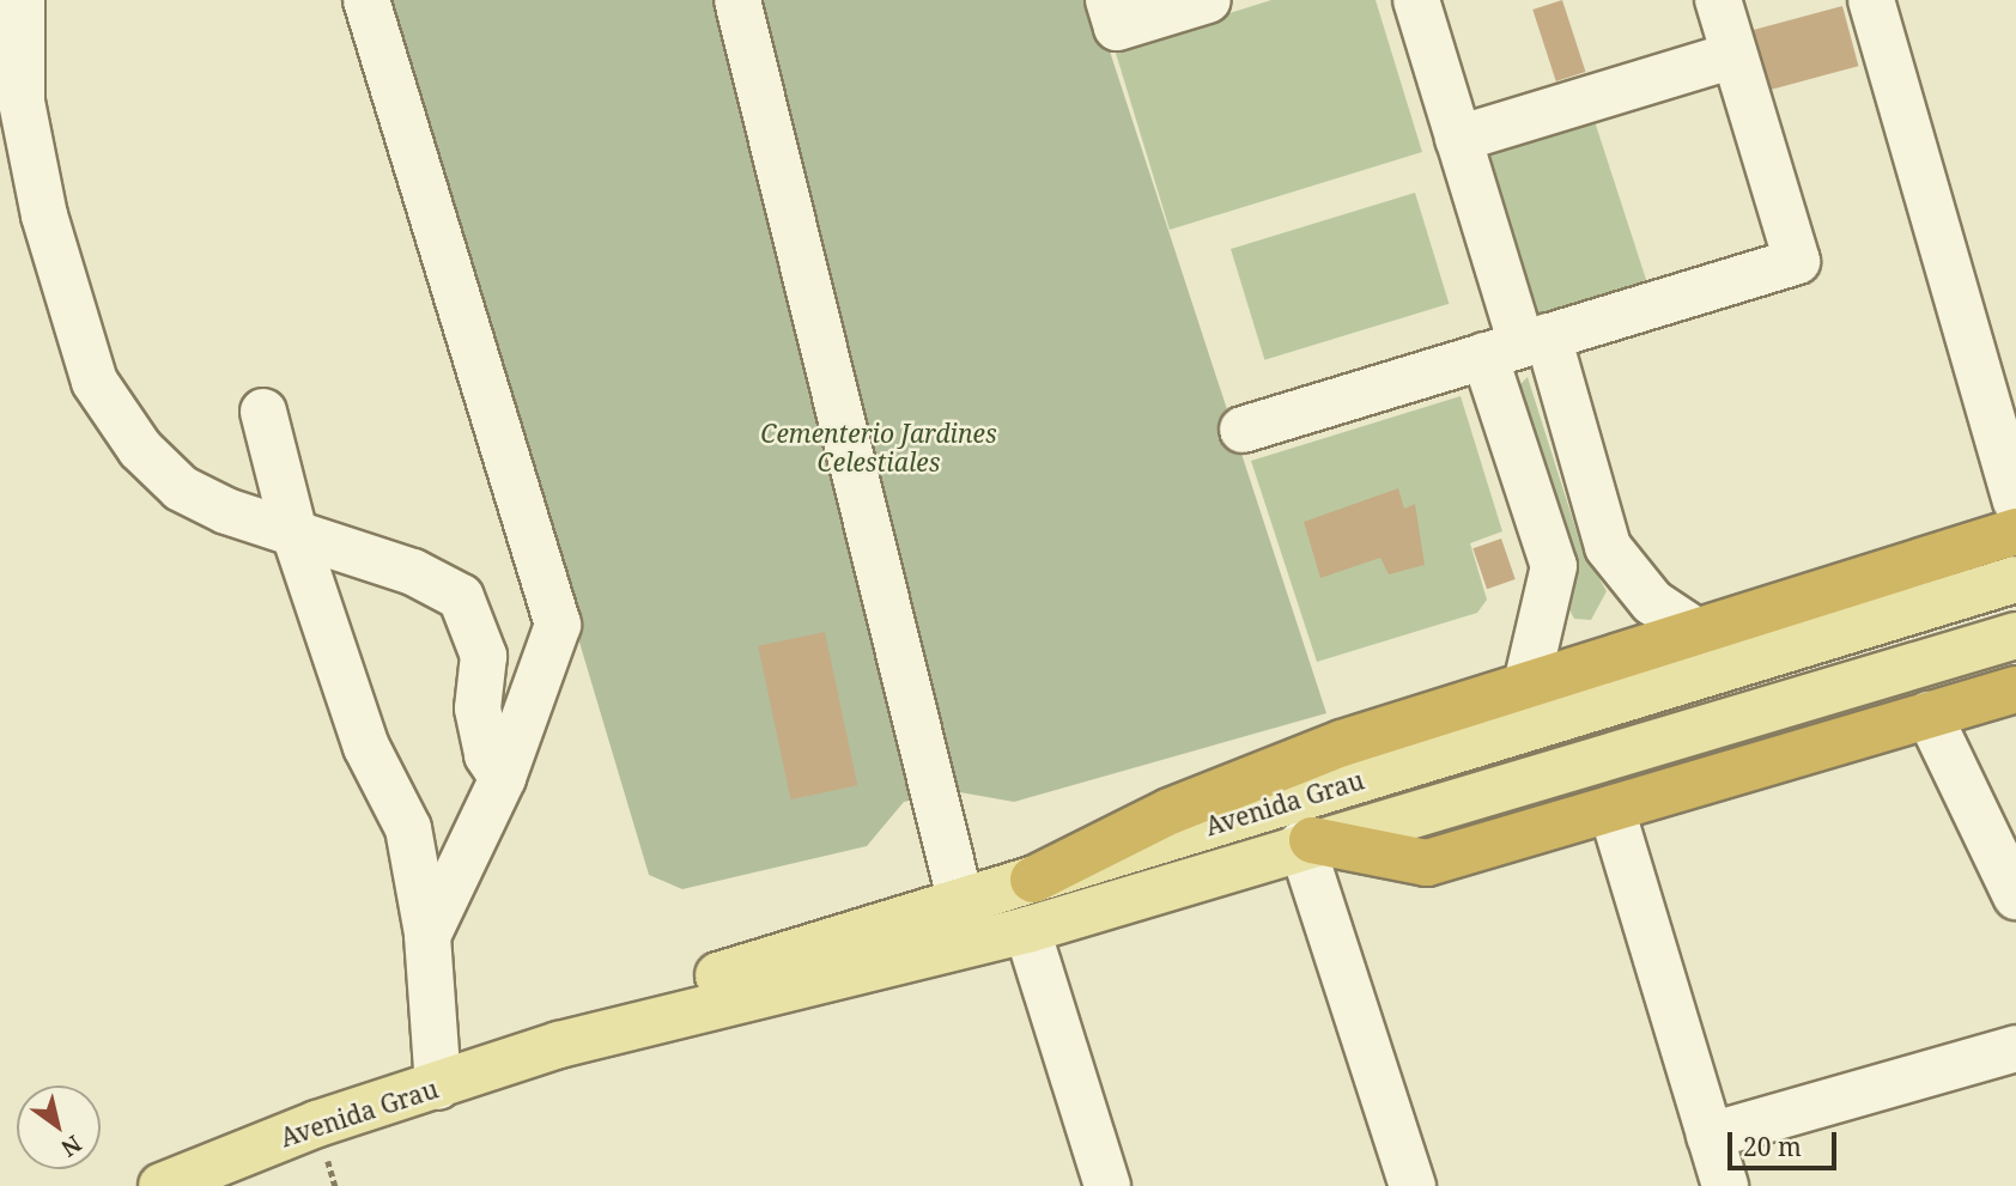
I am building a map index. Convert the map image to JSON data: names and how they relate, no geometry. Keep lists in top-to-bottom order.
{
  "streets": {
    "main road": ["Avenida Grau"]
  },
  "parks": ["Cementerio Jardines Celestiales"],
  "scale_bar": "20 m",
  "north": "bottom right"
}
